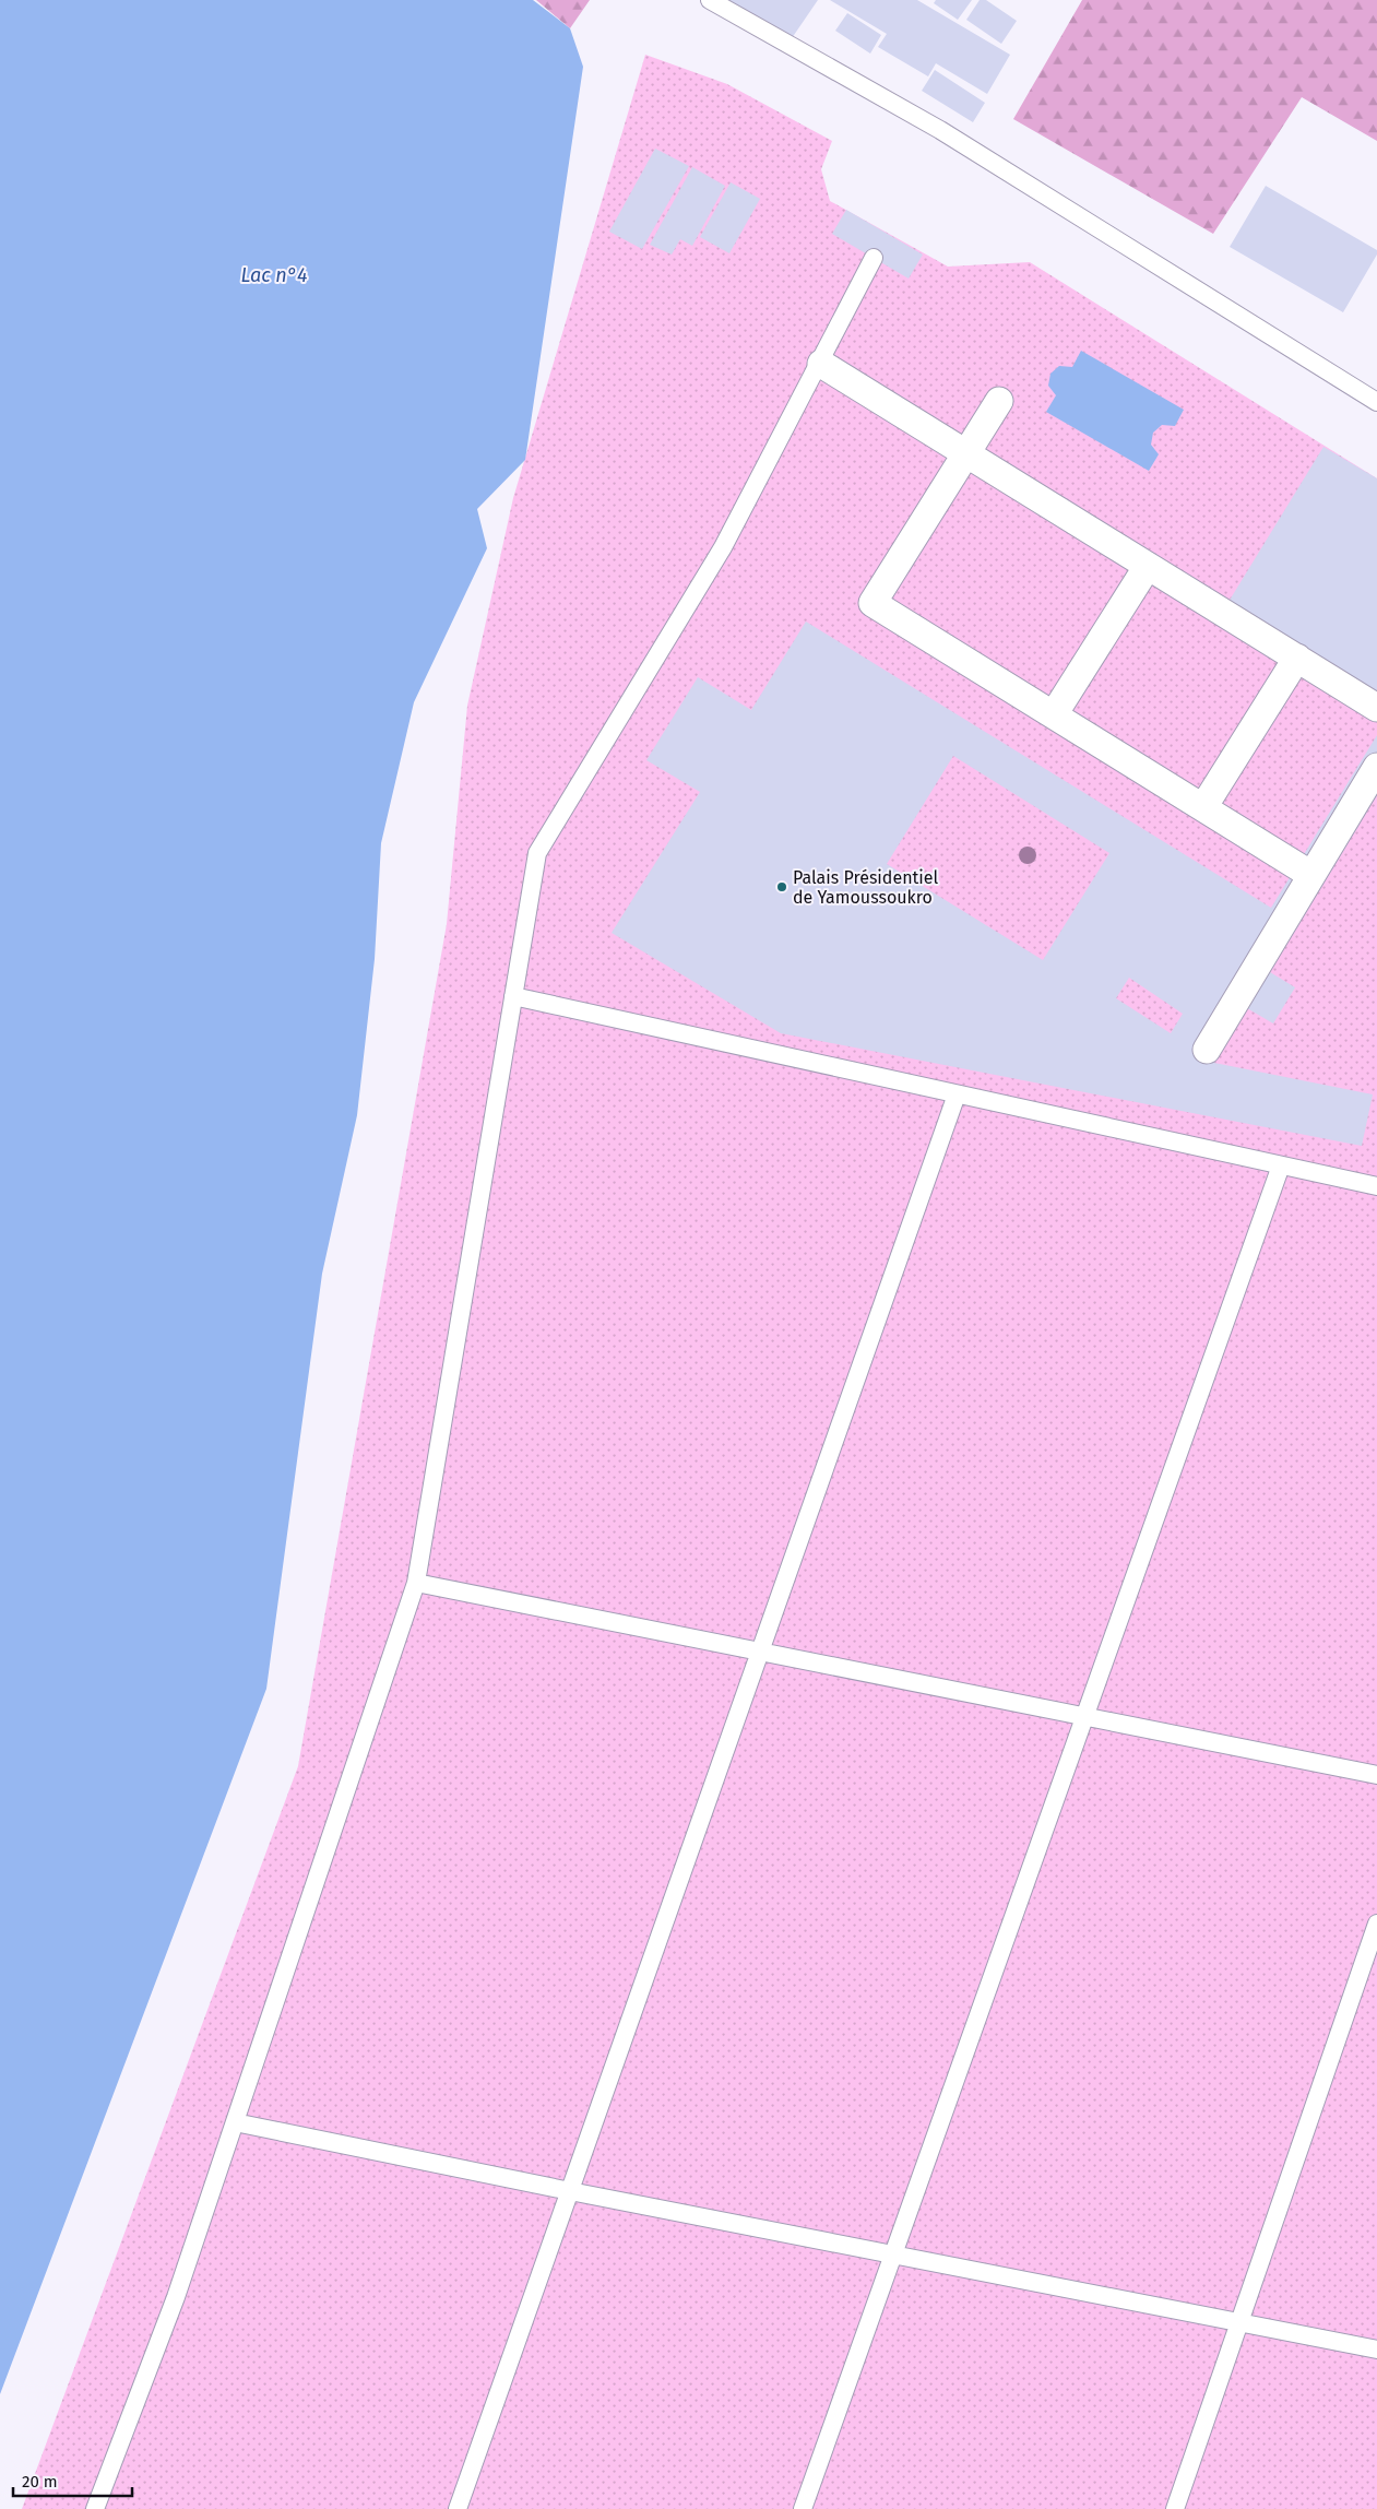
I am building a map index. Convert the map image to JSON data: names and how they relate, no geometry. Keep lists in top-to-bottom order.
{
  "water": ["Lac n°4"],
  "places": ["Palais Présidentiel de Yamoussoukro"],
  "scale_bar": "20 m"
}
